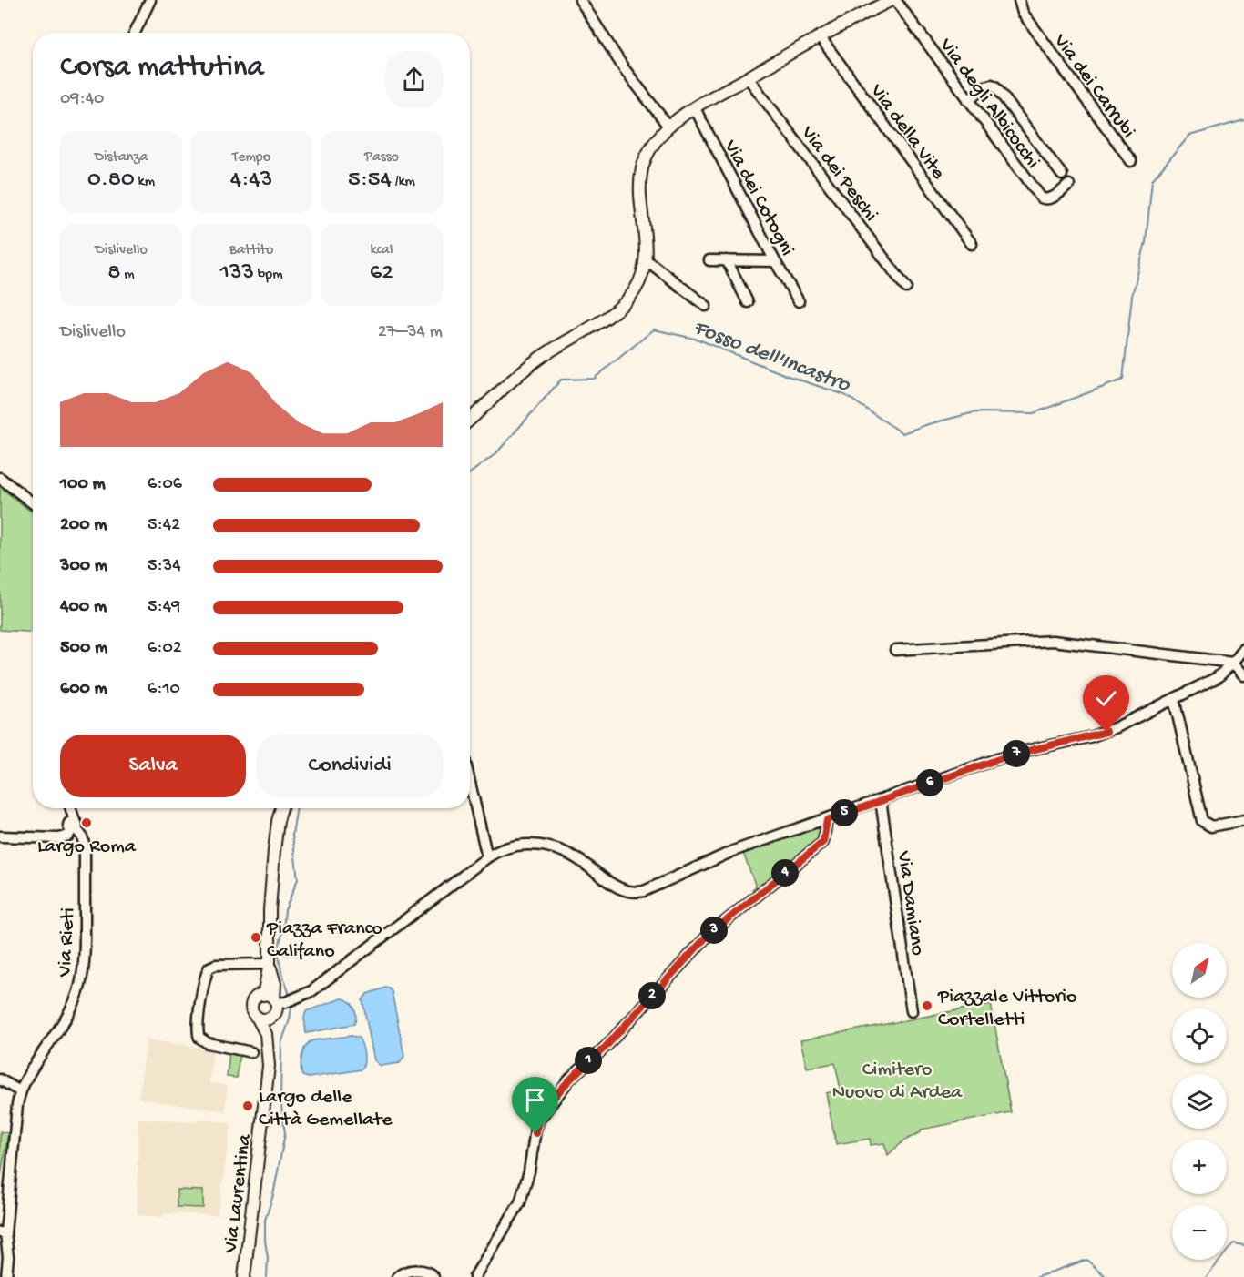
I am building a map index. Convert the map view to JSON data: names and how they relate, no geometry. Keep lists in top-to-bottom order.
{
  "streets": {
    "main road": ["Via Laurentina"],
    "street": [
      "Via dei Carrubi",
      "Via degli Albicocchi",
      "Via della Vite",
      "Via dei Peschi",
      "Via dei Cotogni",
      "Via Damiano",
      "Via Rieti"
    ]
  },
  "water": ["Fosso dell'Incastro"],
  "parks": ["Cimitero Nuovo di Ardea"],
  "places": [
    "Largo Roma",
    "Piazza Franco Califano",
    "Piazzale Vittorio Cortelletti",
    "Largo delle Città Gemellate"
  ],
  "north": "top right",
  "page": {
    "heading": ["Corsa mattutina", "09:40"],
    "stats": [
      ["Distanza", "0.80 km"],
      ["Tempo", "4:43"],
      ["Passo", "5:54 /km"],
      ["Dislivello", "8 m"],
      ["Battito", "133 bpm"],
      ["kcal", "62"]
    ],
    "chart": ["Dislivello", "27–34 m"],
    "list": [
      {
        "name": "100 m",
        "note": "6:06"
      },
      {
        "name": "200 m",
        "note": "5:42"
      },
      {
        "name": "300 m",
        "note": "5:34"
      },
      {
        "name": "400 m",
        "note": "5:49"
      },
      {
        "name": "500 m",
        "note": "6:02"
      },
      {
        "name": "600 m",
        "note": "6:10"
      }
    ],
    "buttons": ["Salva", "Condividi"],
    "pins": [
      "7",
      "6",
      "5",
      "4",
      "3",
      "2",
      "1"
    ],
    "map_buttons": ["+", "−"]
  }
}
